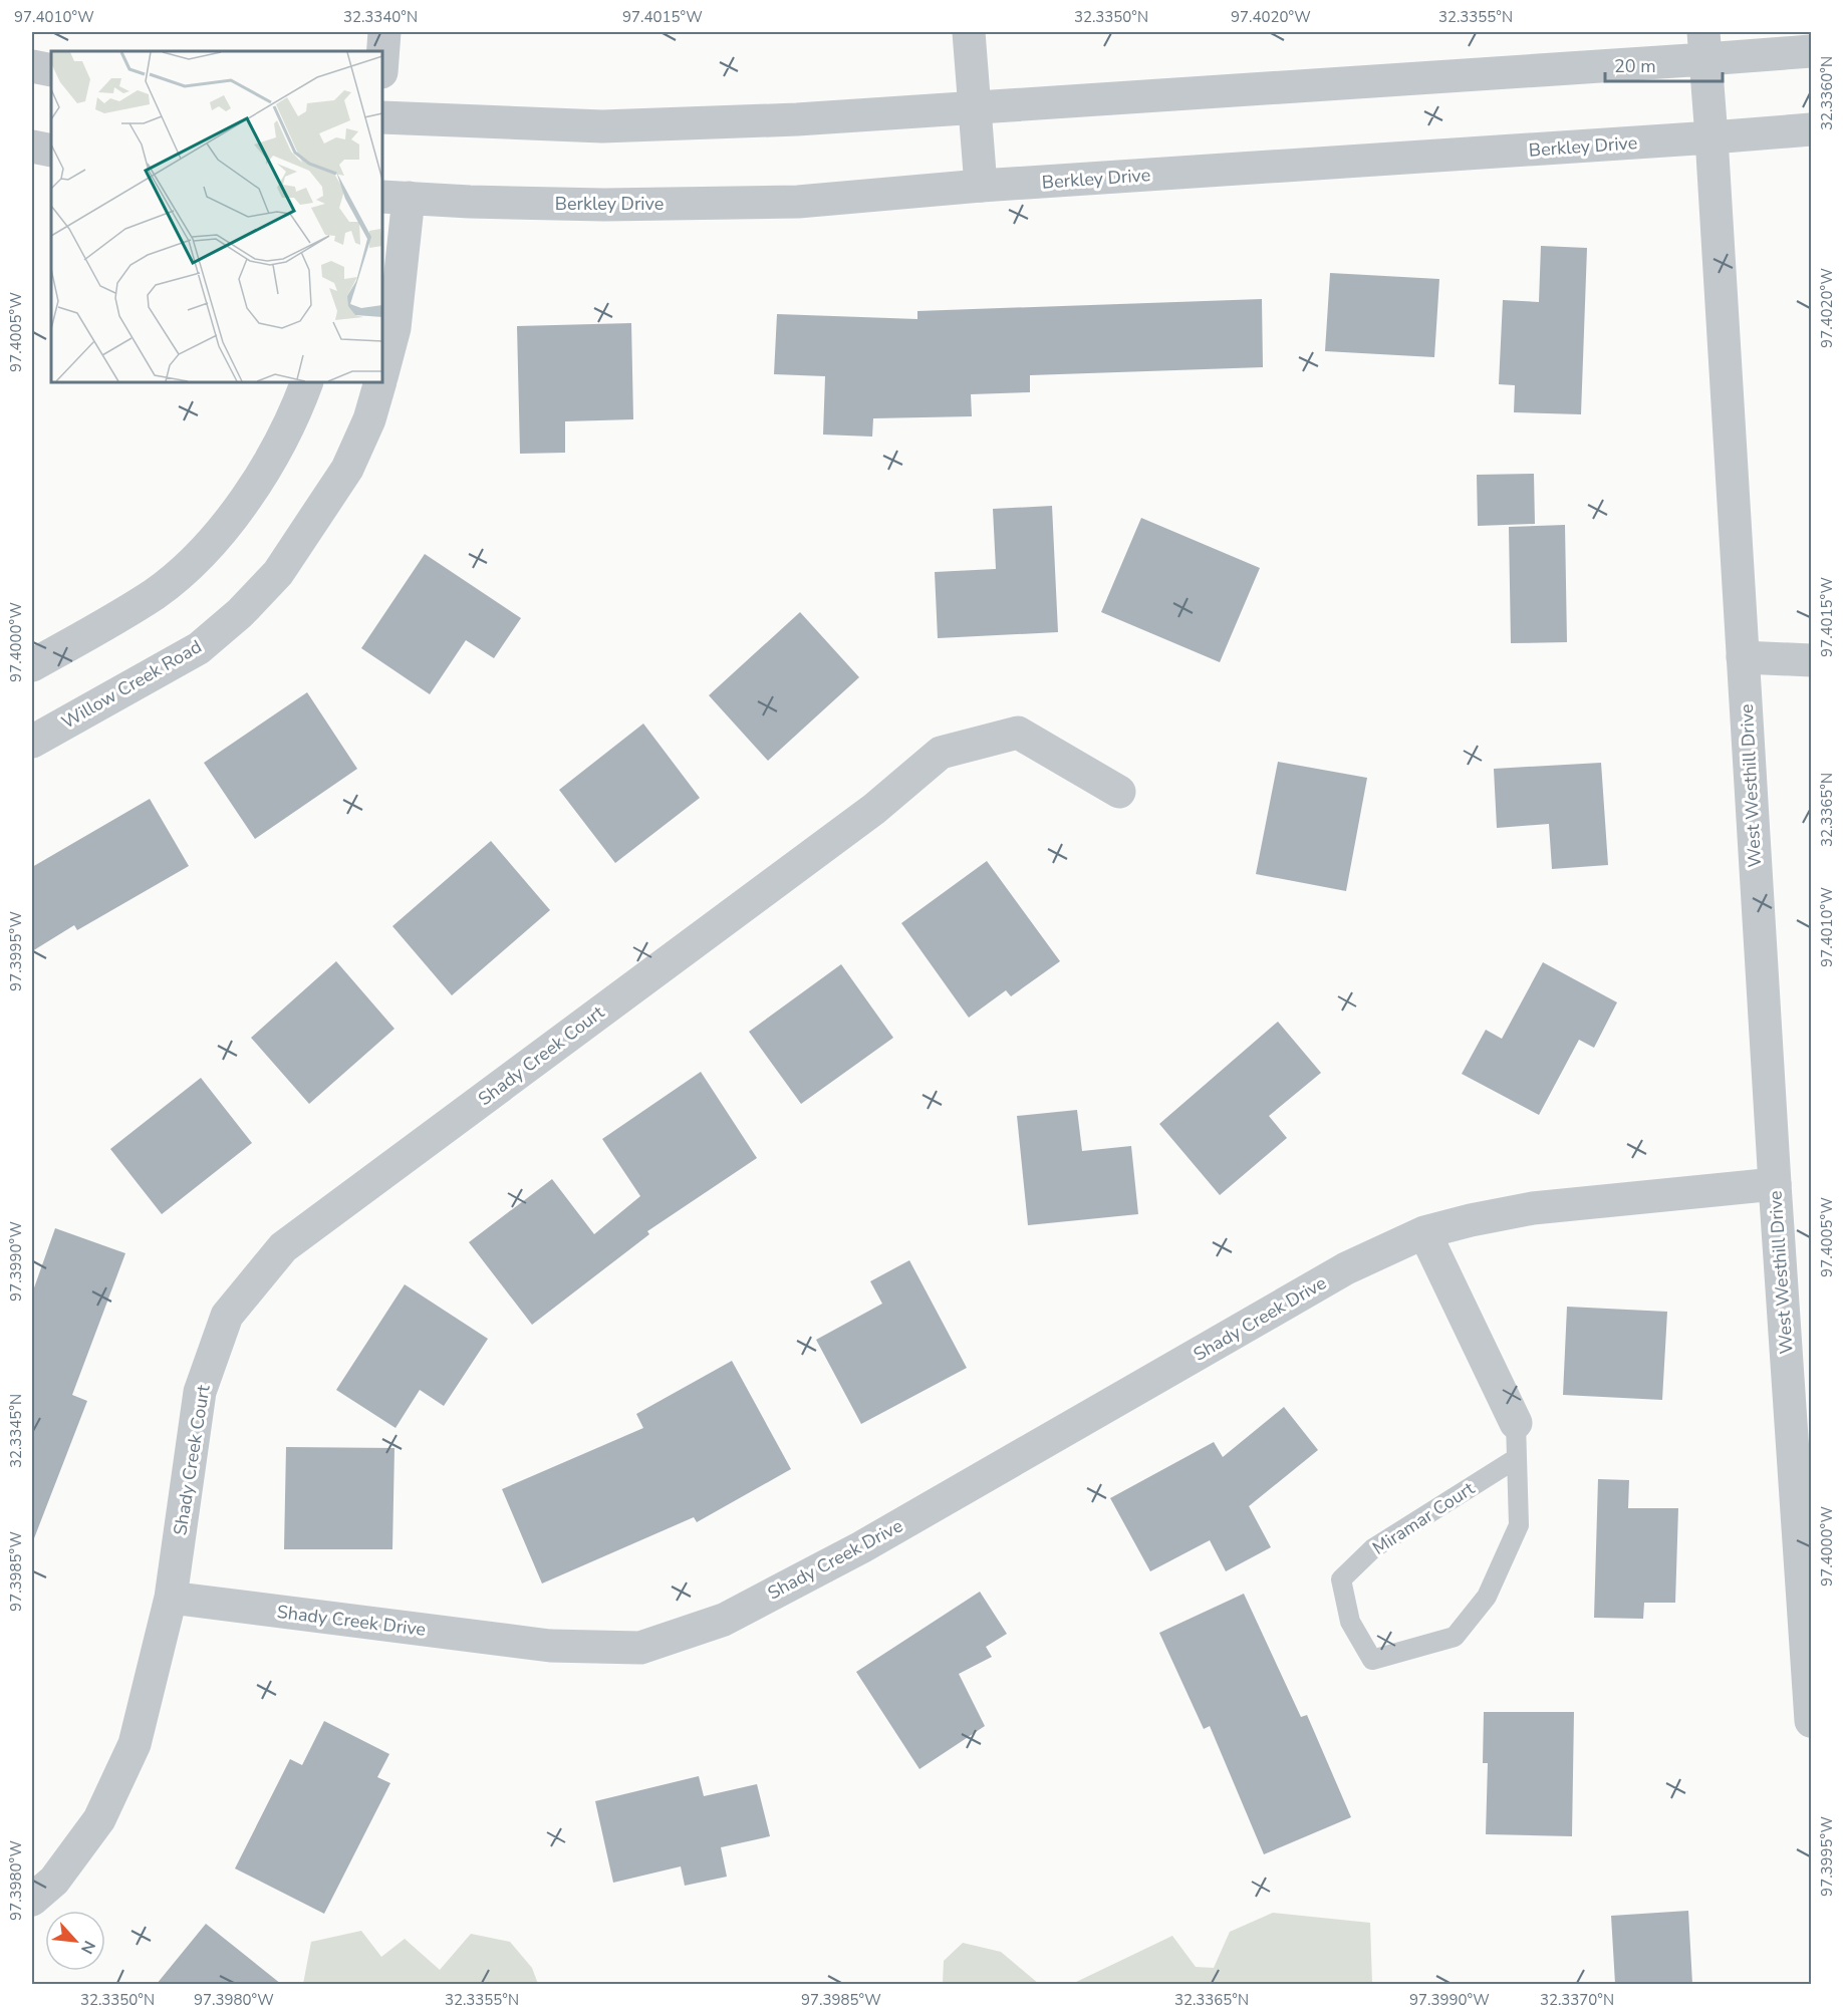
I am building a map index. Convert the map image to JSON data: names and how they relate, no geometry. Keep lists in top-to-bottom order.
{
  "streets": {
    "street": [
      "Berkley Drive",
      "Willow Creek Road",
      "West Westhill Drive",
      "Shady Creek Court",
      "Shady Creek Drive",
      "Miramar Court"
    ]
  },
  "crossings": [
    ["Berkley Drive", "Willow Creek Road"],
    ["Berkley Drive", "West Westhill Drive"],
    ["West Westhill Drive", "Shady Creek Drive"],
    ["Shady Creek Court", "Shady Creek Drive"],
    ["Shady Creek Drive", "Miramar Court"]
  ],
  "scale_bar": "20 m",
  "north": "bottom right",
  "coordinates": [
    "97.4010°W",
    "32.3340°N",
    "97.4015°W",
    "32.3350°N",
    "97.4020°W",
    "32.3355°N",
    "32.3360°N",
    "97.4005°W",
    "97.4000°W",
    "32.3365°N",
    "97.3995°W",
    "97.3990°W",
    "32.3345°N",
    "97.3985°W",
    "97.3980°W",
    "32.3370°N"
  ]
}
